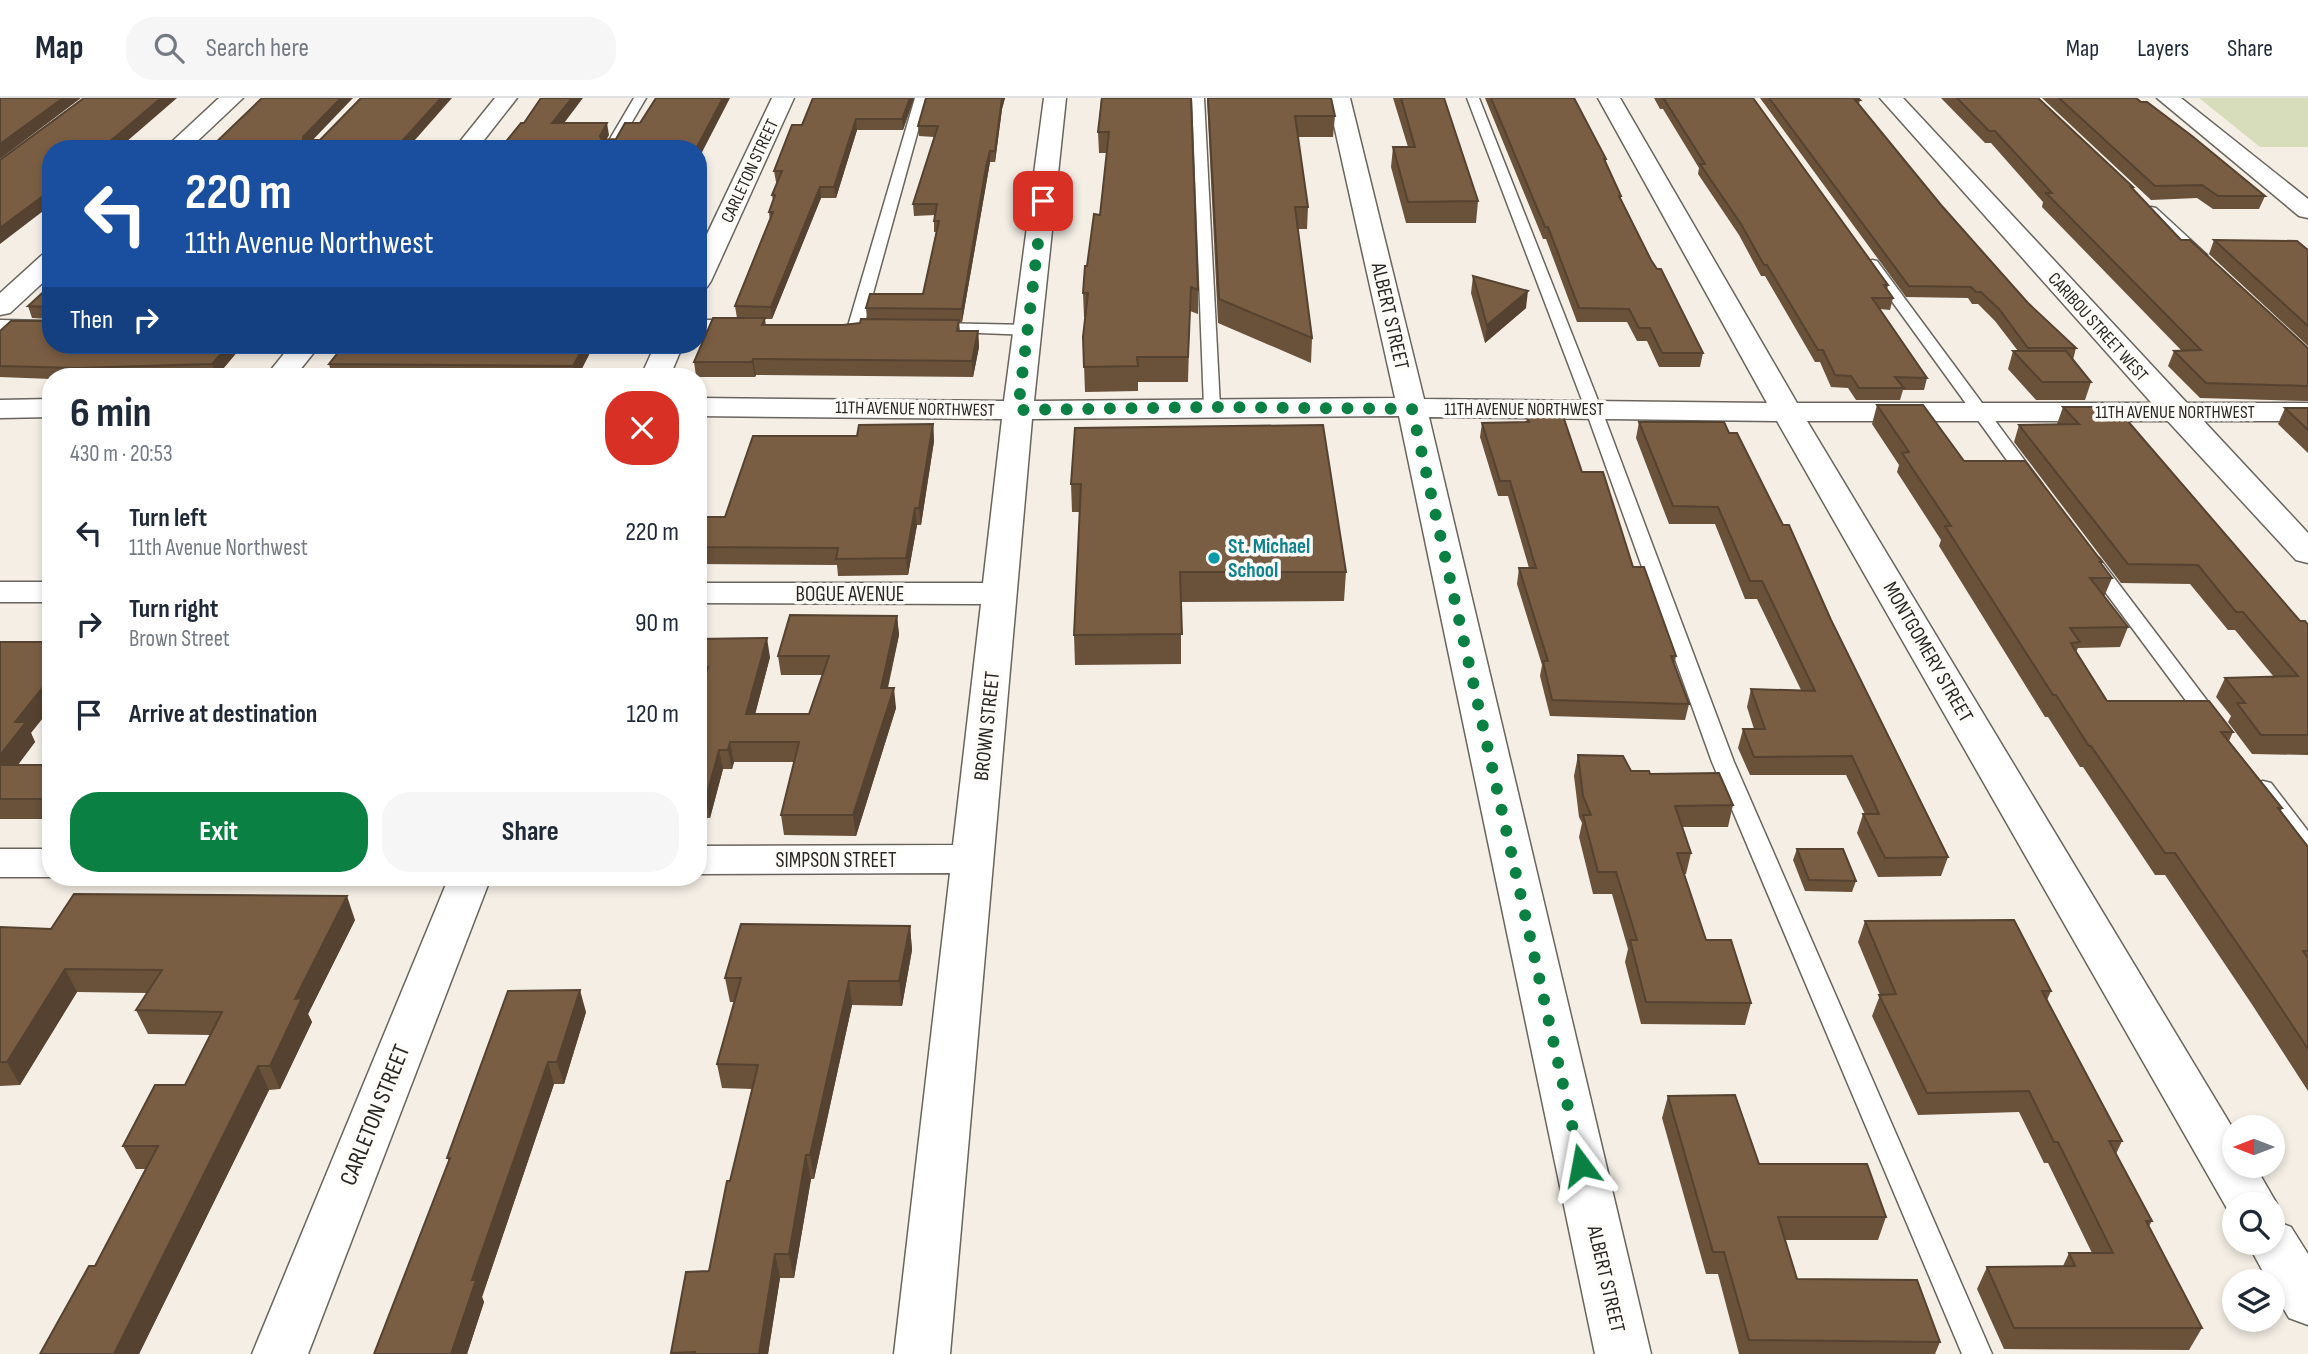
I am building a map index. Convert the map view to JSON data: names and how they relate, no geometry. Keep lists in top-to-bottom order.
{
  "streets": {
    "street": [
      "CARLETON STREET",
      "ALBERT STREET",
      "CARIBOU STREET WEST",
      "11TH AVENUE NORTHWEST",
      "BOGUE AVENUE",
      "MONTGOMERY STREET",
      "BROWN STREET",
      "SIMPSON STREET"
    ]
  },
  "crossings": [
    ["ALBERT STREET", "11TH AVENUE NORTHWEST"],
    ["CARIBOU STREET WEST", "11TH AVENUE NORTHWEST"],
    ["11TH AVENUE NORTHWEST", "MONTGOMERY STREET"],
    ["11TH AVENUE NORTHWEST", "BROWN STREET"],
    ["BOGUE AVENUE", "BROWN STREET"],
    ["BROWN STREET", "SIMPSON STREET"]
  ],
  "places": ["St. Michael School"],
  "north": "left",
  "page": {
    "header": "Map",
    "search": "Search here",
    "nav": ["Map", "Layers", "Share"],
    "turn": ["220 m", "11th Avenue Northwest"],
    "then": "Then",
    "heading": ["6 min", "430 m · 20:53"],
    "list": [
      {
        "name": "Turn left",
        "note": "11th Avenue Northwest",
        "value": "220 m"
      },
      {
        "name": "Turn right",
        "note": "Brown Street",
        "value": "90 m"
      },
      {
        "name": "Arrive at destination",
        "value": "120 m"
      }
    ],
    "buttons": ["Exit", "Share"]
  }
}
